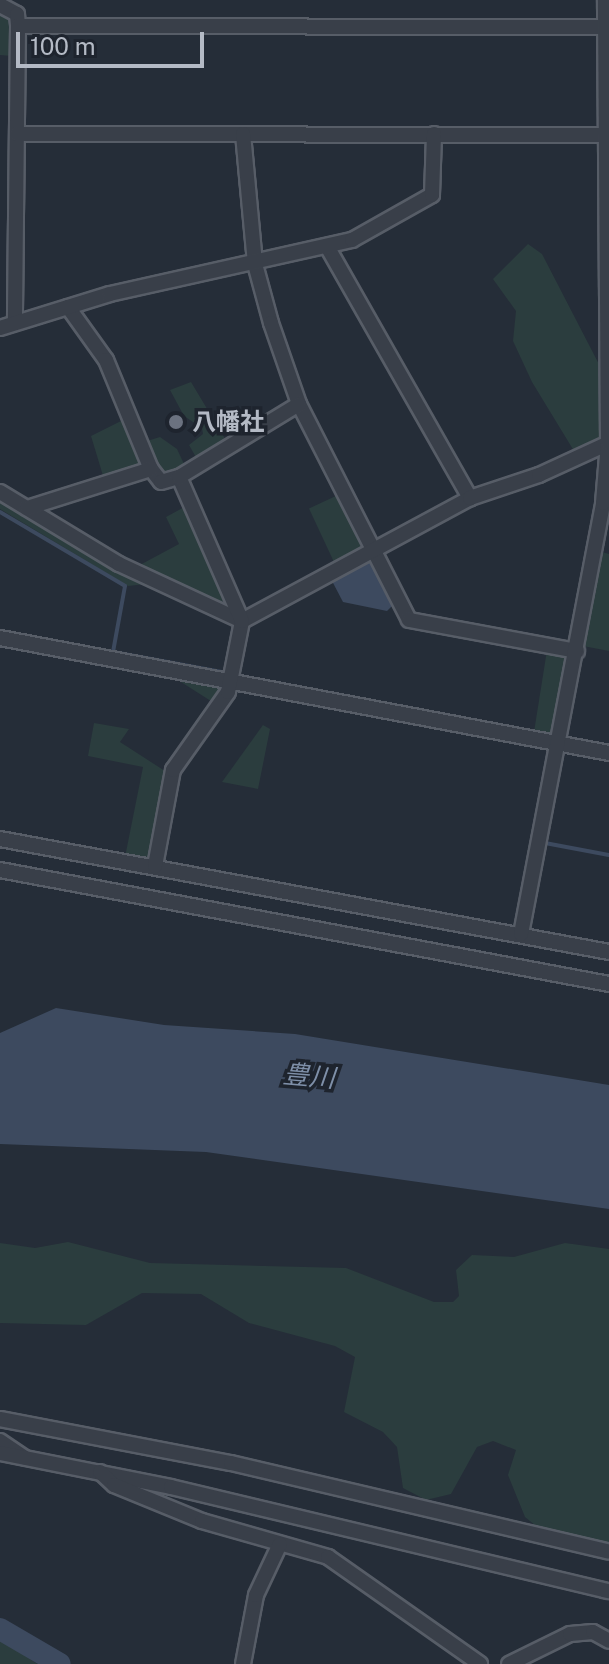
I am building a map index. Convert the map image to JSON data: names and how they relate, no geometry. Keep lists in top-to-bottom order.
{
  "water": ["豊川"],
  "places": ["八幡社"],
  "scale_bar": "100 m"
}
